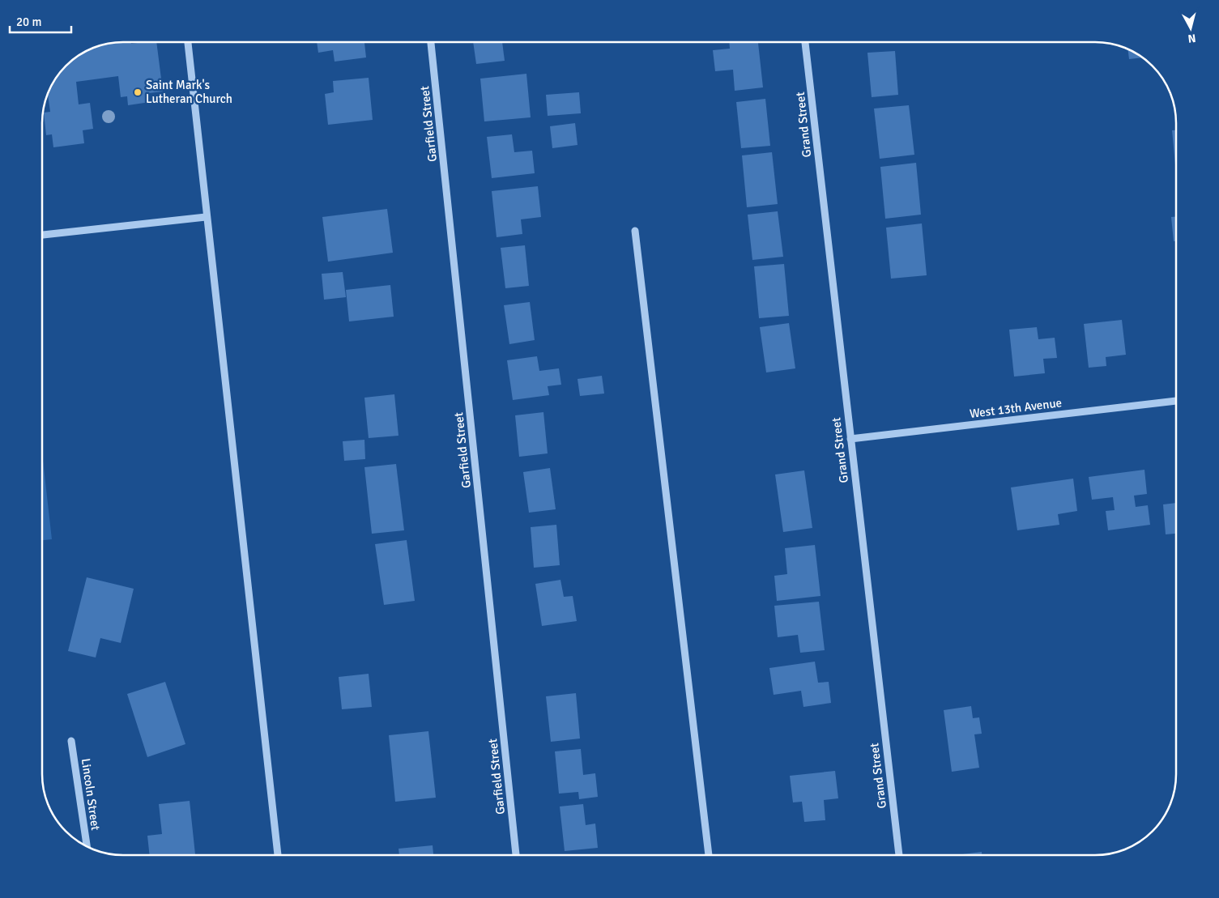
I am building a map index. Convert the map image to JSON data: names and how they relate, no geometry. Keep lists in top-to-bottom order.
{
  "streets": {
    "street": [
      "Garfield Street",
      "Grand Street",
      "West 13th Avenue",
      "Lincoln Street"
    ]
  },
  "crossings": [
    ["Grand Street", "West 13th Avenue"]
  ],
  "places": ["Saint Mark's Lutheran Church"],
  "scale_bar": "20 m",
  "north": "bottom"
}
